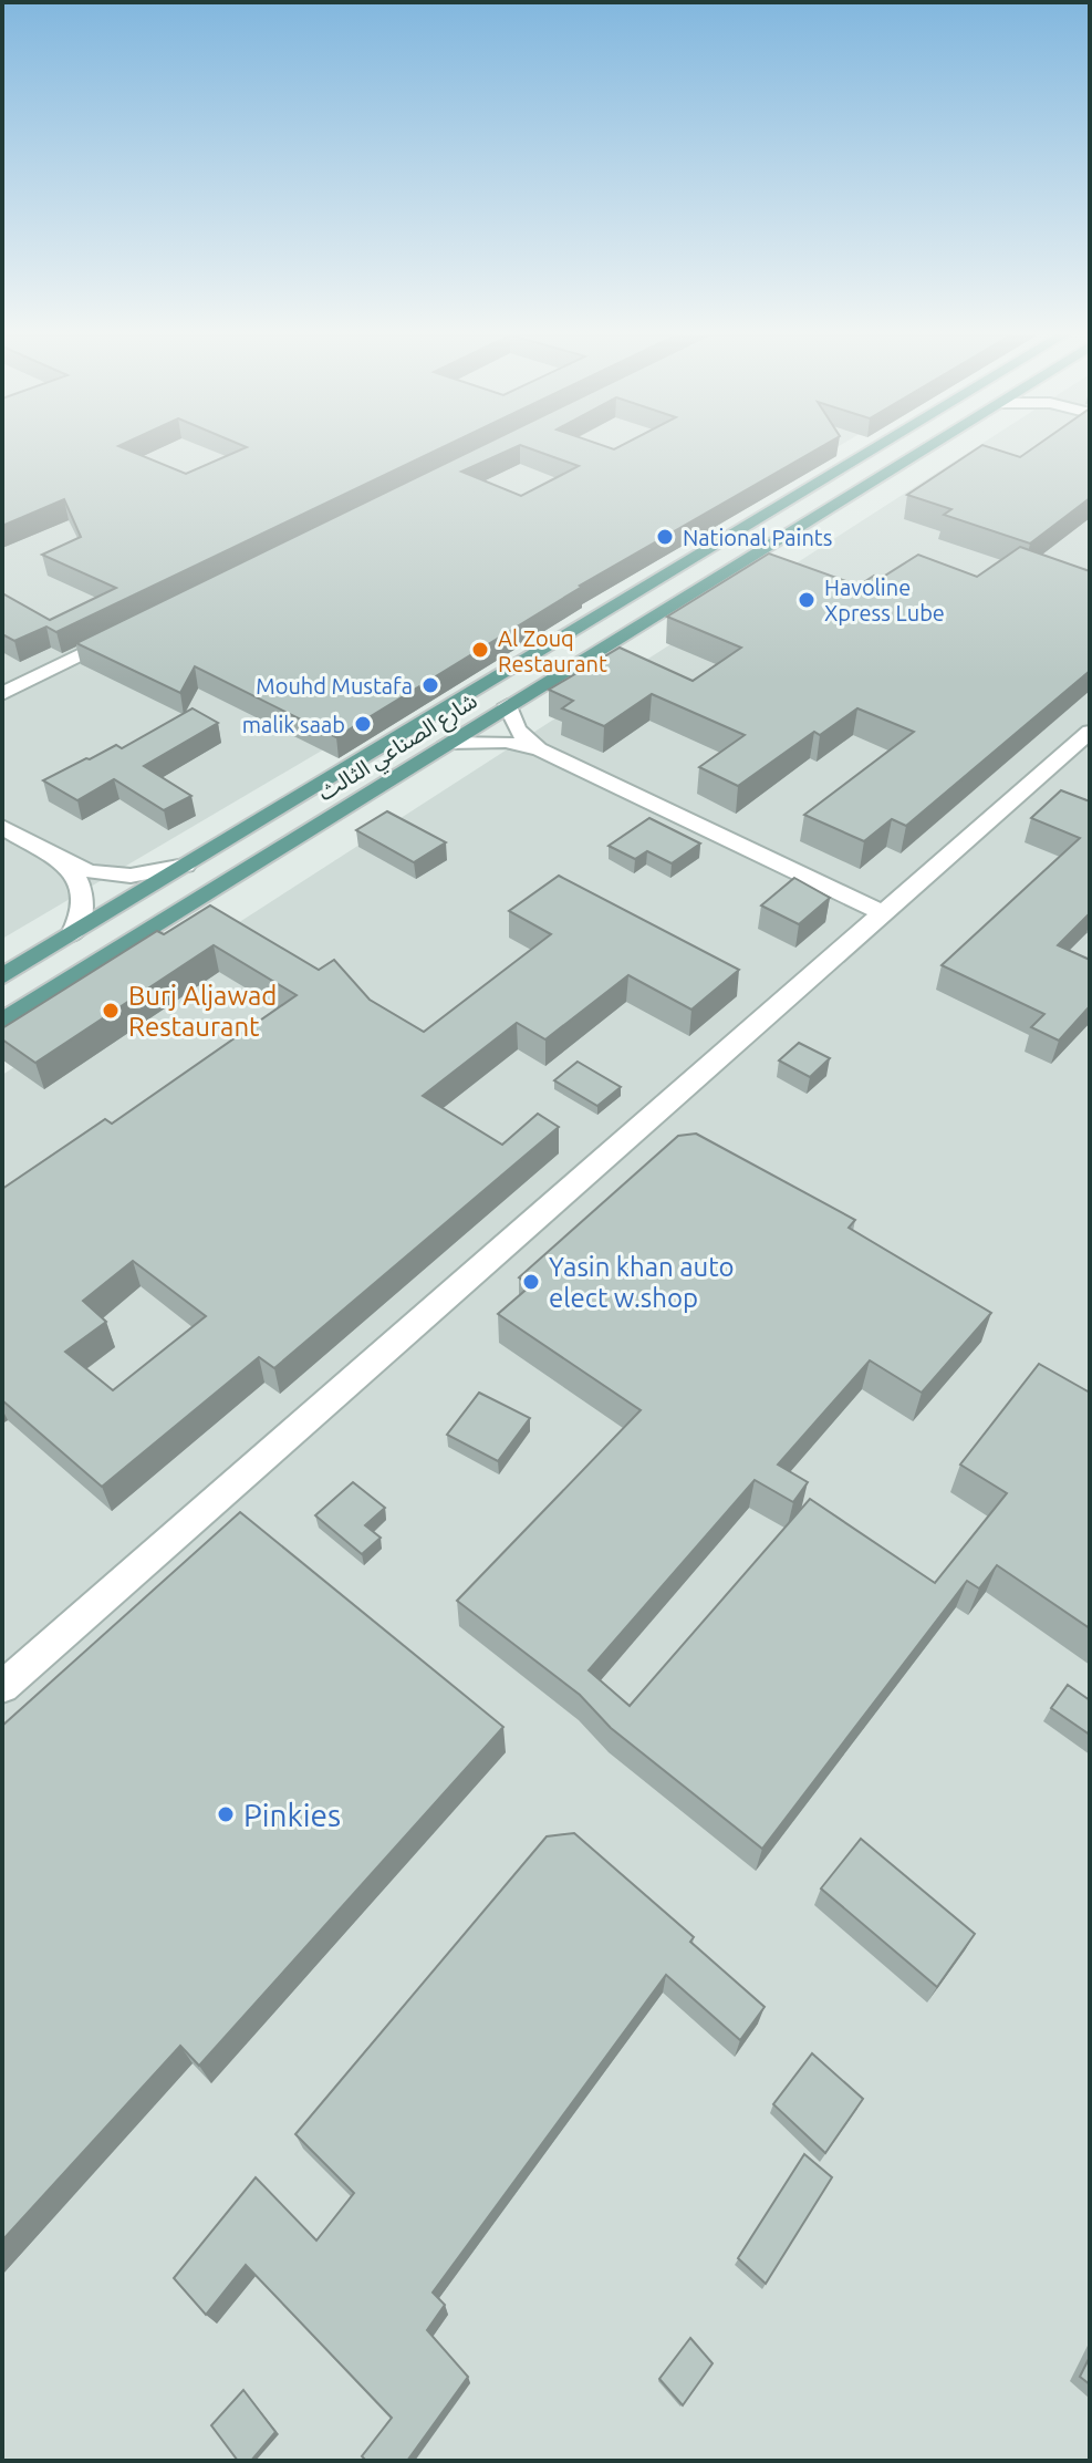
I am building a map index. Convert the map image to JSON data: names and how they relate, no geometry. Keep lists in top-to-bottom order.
{
  "streets": {
    "main road": ["شارع الصناعي الثالث"]
  },
  "places": [
    "National Paints",
    "Havoline Xpress Lube",
    "Al Zouq Restaurant",
    "Mouhd Mustafa",
    "malik saab",
    "Burj Aljawad Restaurant",
    "Yasin khan auto elect w.shop",
    "Pinkies"
  ]
}
